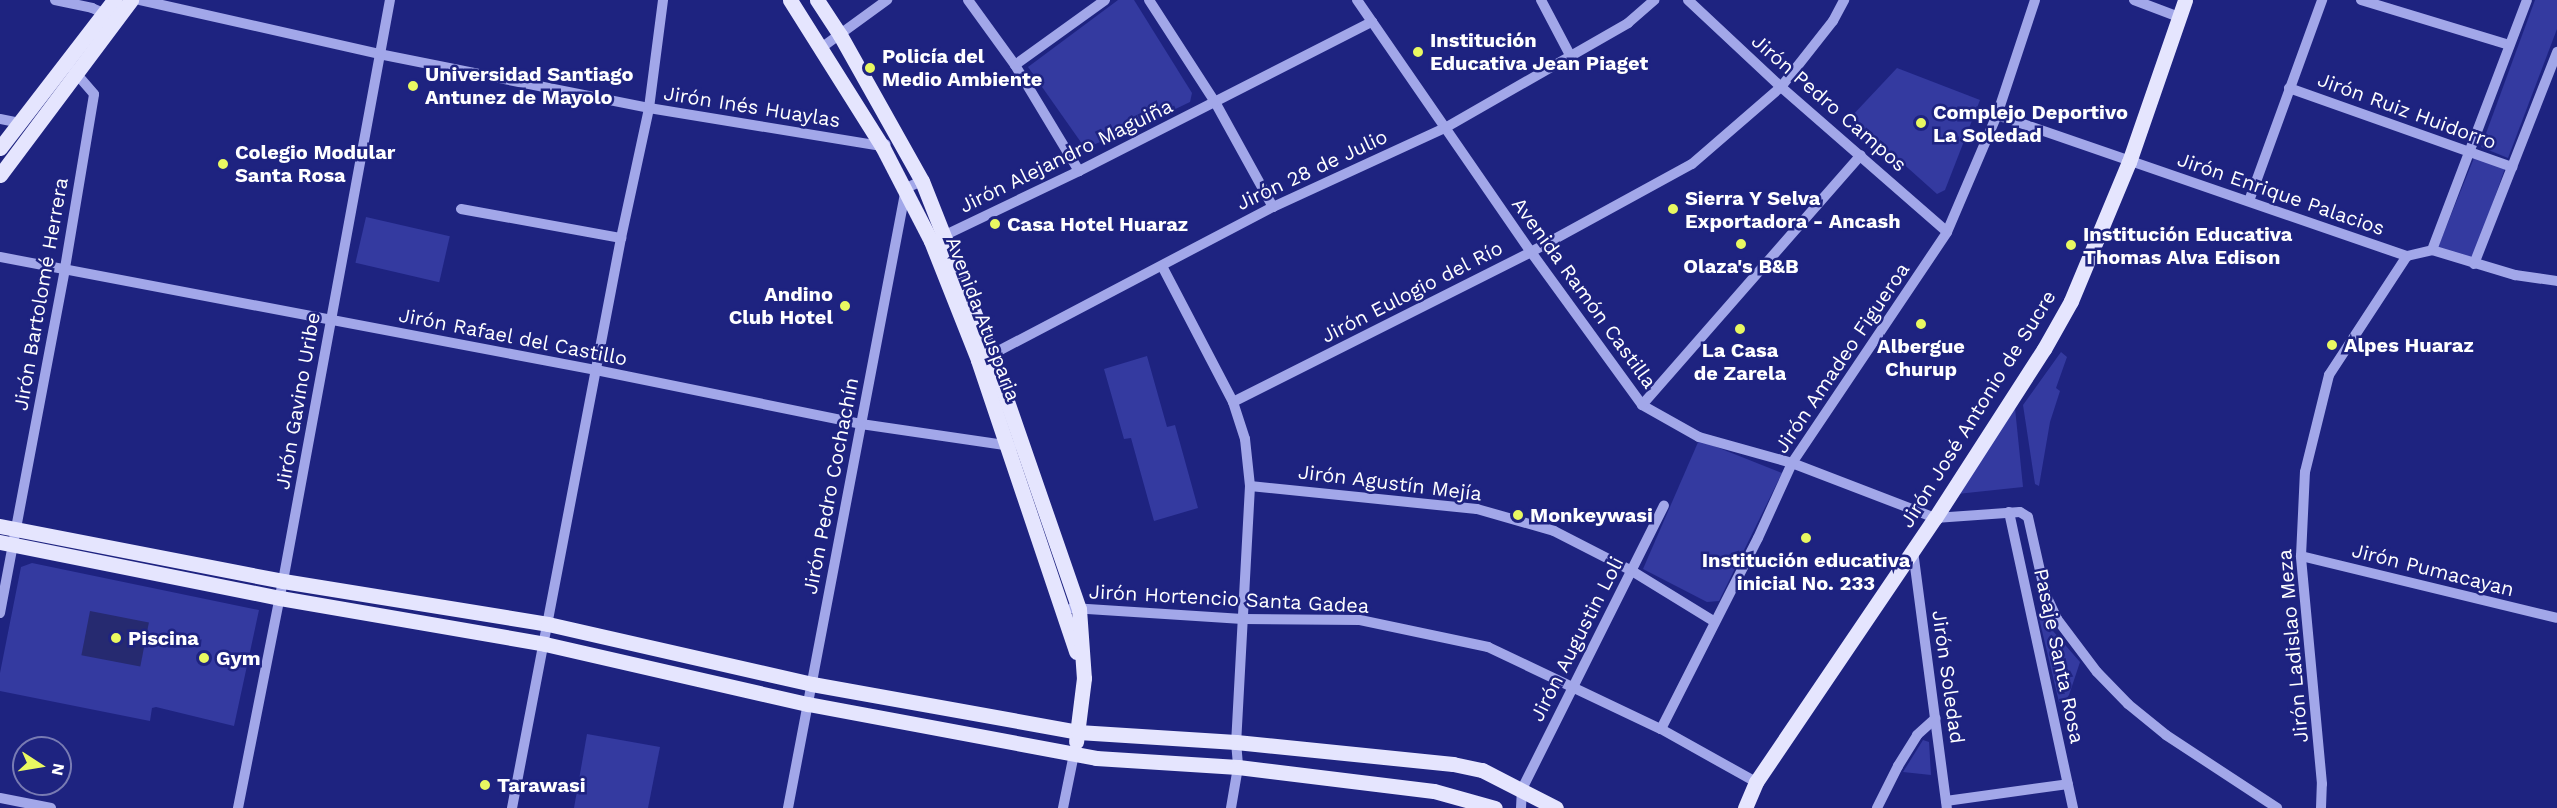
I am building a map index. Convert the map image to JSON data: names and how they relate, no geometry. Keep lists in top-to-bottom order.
{
  "streets": {
    "main road": ["Avenida Atusparia", "Jirón José Antonio de Sucre"],
    "street": [
      "Jirón Pedro Campos",
      "Jirón Inés Huaylas",
      "Jirón Ruiz Huidorro",
      "Jirón Alejandro Maguiña",
      "Jirón 28 de Julio",
      "Jirón Enrique Palacios",
      "Jirón Eulogio del Río",
      "Avenida Ramón Castilla",
      "Jirón Bartolomé Herrera",
      "Jirón Rafael del Castillo",
      "Jirón Amadeo Figueroa",
      "Jirón Gavino Uribe",
      "Jirón Agustín Mejía",
      "Jirón Pedro Cochachín",
      "Jirón Pumacayan",
      "Jirón Hortencio Santa Gadea",
      "Jirón Augustin Loli",
      "Jirón Ladislao Meza",
      "Pasaje Santa Rosa",
      "Jirón Soledad"
    ]
  },
  "crossings": [
    ["Jirón Pedro Campos", "Jirón Eulogio del Río"],
    ["Jirón Pedro Campos", "Jirón Amadeo Figueroa"],
    ["Jirón Inés Huaylas", "Avenida Atusparia"],
    ["Jirón Inés Huaylas", "Jirón Gavino Uribe"],
    ["Jirón Alejandro Maguiña", "Avenida Ramón Castilla"],
    ["Jirón Alejandro Maguiña", "Avenida Atusparia"],
    ["Jirón 28 de Julio", "Avenida Ramón Castilla"],
    ["Jirón 28 de Julio", "Avenida Atusparia"],
    ["Jirón Enrique Palacios", "Jirón Amadeo Figueroa"],
    ["Jirón Enrique Palacios", "Jirón José Antonio de Sucre"],
    ["Jirón Enrique Palacios", "Jirón Ladislao Meza"],
    ["Jirón Eulogio del Río", "Avenida Ramón Castilla"],
    ["Avenida Ramón Castilla", "Jirón Amadeo Figueroa"],
    ["Avenida Ramón Castilla", "Jirón José Antonio de Sucre"],
    ["Avenida Ramón Castilla", "Pasaje Santa Rosa"],
    ["Jirón Bartolomé Herrera", "Jirón Rafael del Castillo"],
    ["Avenida Atusparia", "Jirón Rafael del Castillo"],
    ["Avenida Atusparia", "Jirón Pedro Cochachín"],
    ["Avenida Atusparia", "Jirón Hortencio Santa Gadea"],
    ["Jirón Rafael del Castillo", "Jirón Gavino Uribe"],
    ["Jirón Rafael del Castillo", "Jirón Pedro Cochachín"],
    ["Jirón Amadeo Figueroa", "Jirón Agustín Mejía"],
    ["Jirón Amadeo Figueroa", "Jirón Hortencio Santa Gadea"],
    ["Jirón José Antonio de Sucre", "Jirón Hortencio Santa Gadea"],
    ["Jirón José Antonio de Sucre", "Jirón Soledad"],
    ["Jirón Agustín Mejía", "Jirón Augustin Loli"],
    ["Jirón Pumacayan", "Jirón Ladislao Meza"],
    ["Jirón Hortencio Santa Gadea", "Jirón Augustin Loli"]
  ],
  "places": [
    "Institución Educativa Jean Piaget",
    "Policía del Medio Ambiente",
    "Universidad Santiago Antunez de Mayolo",
    "Complejo Deportivo La Soledad",
    "Colegio Modular Santa Rosa",
    "Sierra Y Selva Exportadora - Ancash",
    "Casa Hotel Huaraz",
    "Olaza's B&B",
    "Institución Educativa Thomas Alva Edison",
    "Andino Club Hotel",
    "Albergue Churup",
    "La Casa de Zarela",
    "Alpes Huaraz",
    "Monkeywasi",
    "Institución educativa inicial No. 233",
    "Piscina",
    "Gym",
    "Tarawasi"
  ],
  "north": "right"
}
